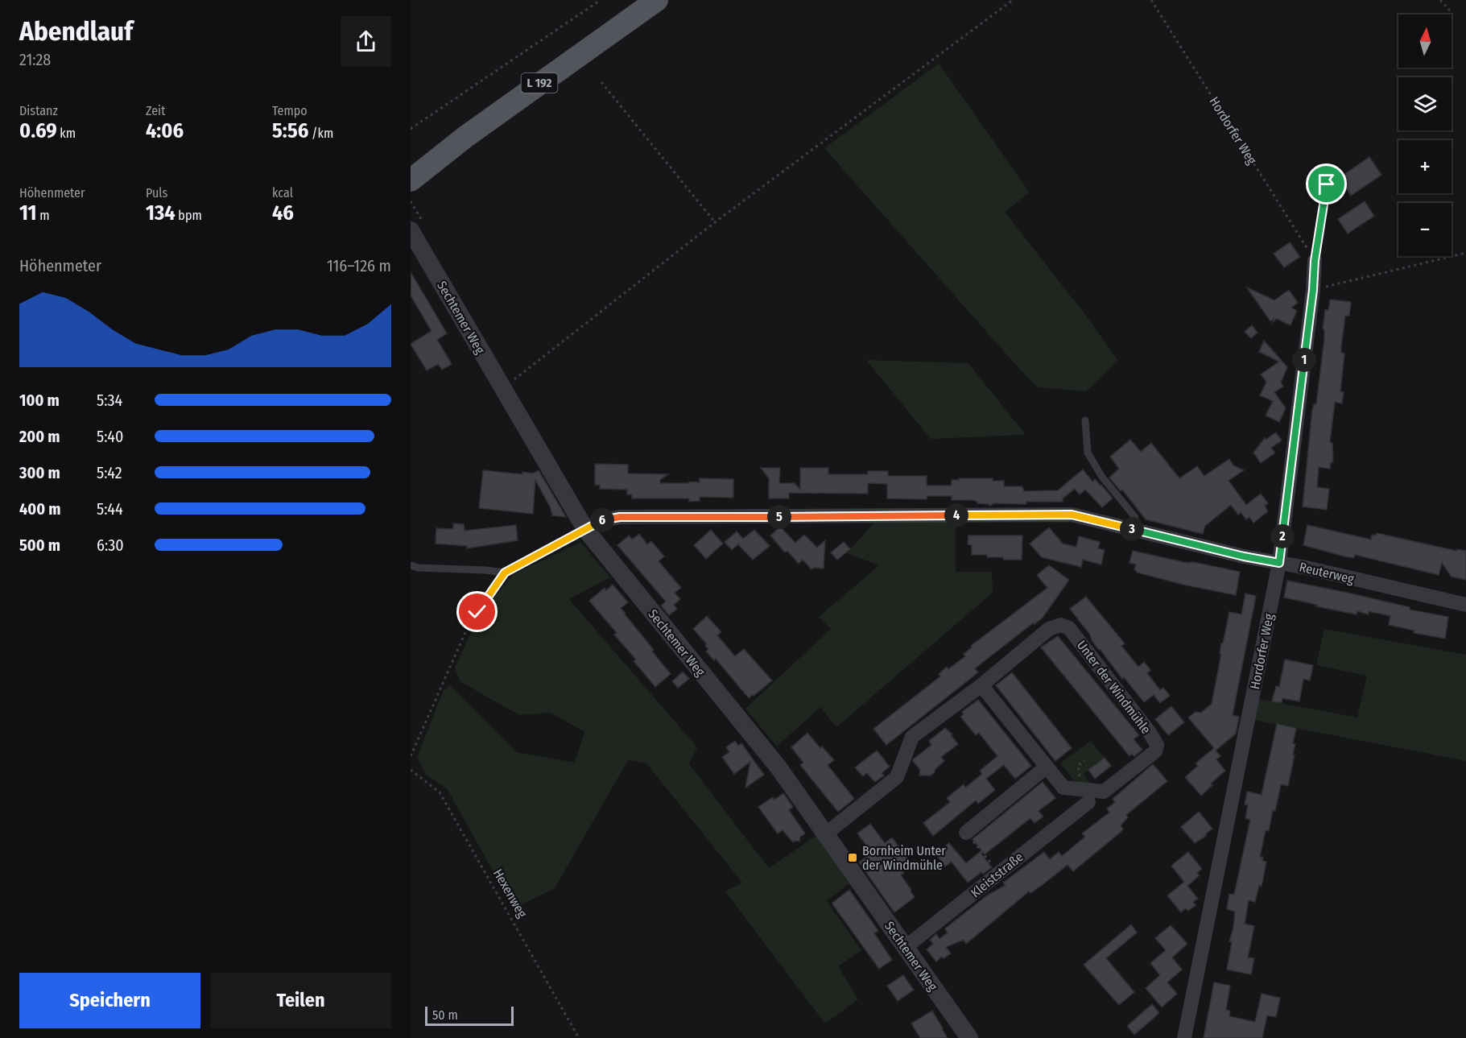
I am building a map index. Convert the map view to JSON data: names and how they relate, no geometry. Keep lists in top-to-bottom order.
{
  "streets": {
    "main road": ["L 192"],
    "street": [
      "Hordorfer Weg",
      "Sechtemer Weg",
      "Reuterweg",
      "Unter der Windmühle",
      "Kleiststraße"
    ],
    "path": ["Hexenweg"]
  },
  "crossings": [
    ["Hordorfer Weg", "Reuterweg"],
    ["Sechtemer Weg", "Reuterweg"],
    ["Sechtemer Weg", "Unter der Windmühle"],
    ["Sechtemer Weg", "Kleiststraße"]
  ],
  "places": {
    "transit": ["Bornheim Unter der Windmühle"]
  },
  "scale_bar": "50 m",
  "north": "top",
  "page": {
    "heading": ["Abendlauf", "21:28"],
    "map_buttons": ["+", "−"],
    "stats": [
      ["Distanz", "0.69 km"],
      ["Zeit", "4:06"],
      ["Tempo", "5:56 /km"],
      ["Höhenmeter", "11 m"],
      ["Puls", "134 bpm"],
      ["kcal", "46"]
    ],
    "chart": ["Höhenmeter", "116–126 m"],
    "pins": [
      "1",
      "4",
      "5",
      "6",
      "3",
      "2"
    ],
    "list": [
      {
        "name": "100 m",
        "note": "5:34"
      },
      {
        "name": "200 m",
        "note": "5:40"
      },
      {
        "name": "300 m",
        "note": "5:42"
      },
      {
        "name": "400 m",
        "note": "5:44"
      },
      {
        "name": "500 m",
        "note": "6:30"
      }
    ],
    "buttons": ["Speichern", "Teilen"],
    "scale": "50 m"
  }
}
